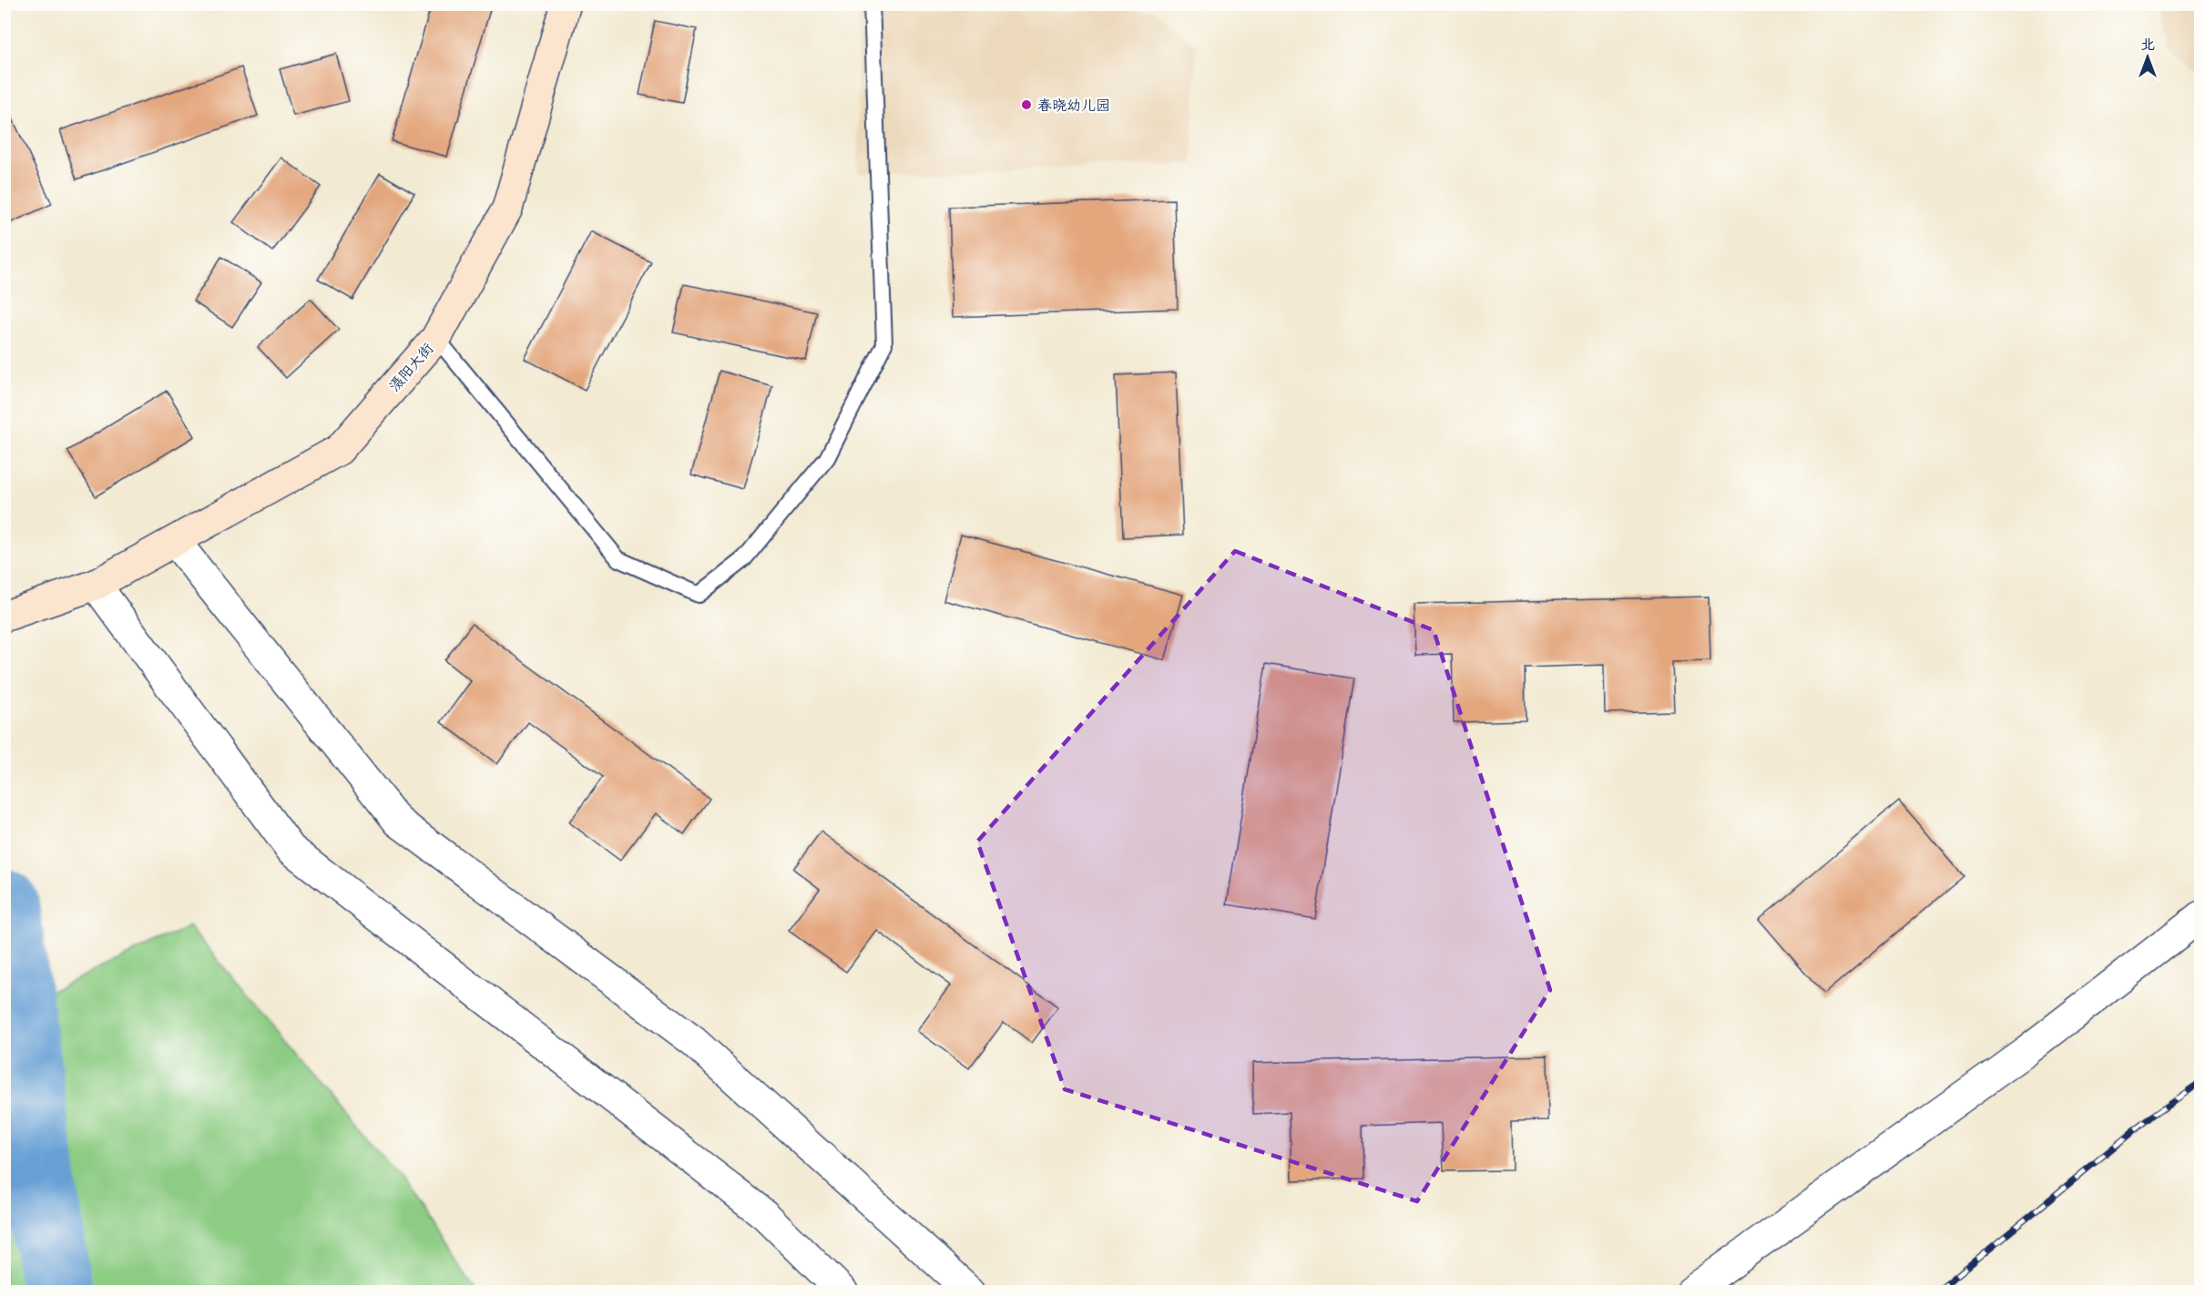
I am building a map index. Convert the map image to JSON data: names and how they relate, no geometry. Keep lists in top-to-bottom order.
{
  "streets": {
    "main road": ["滠阳大街"]
  },
  "places": ["春晓幼儿园"],
  "north": "top"
}
